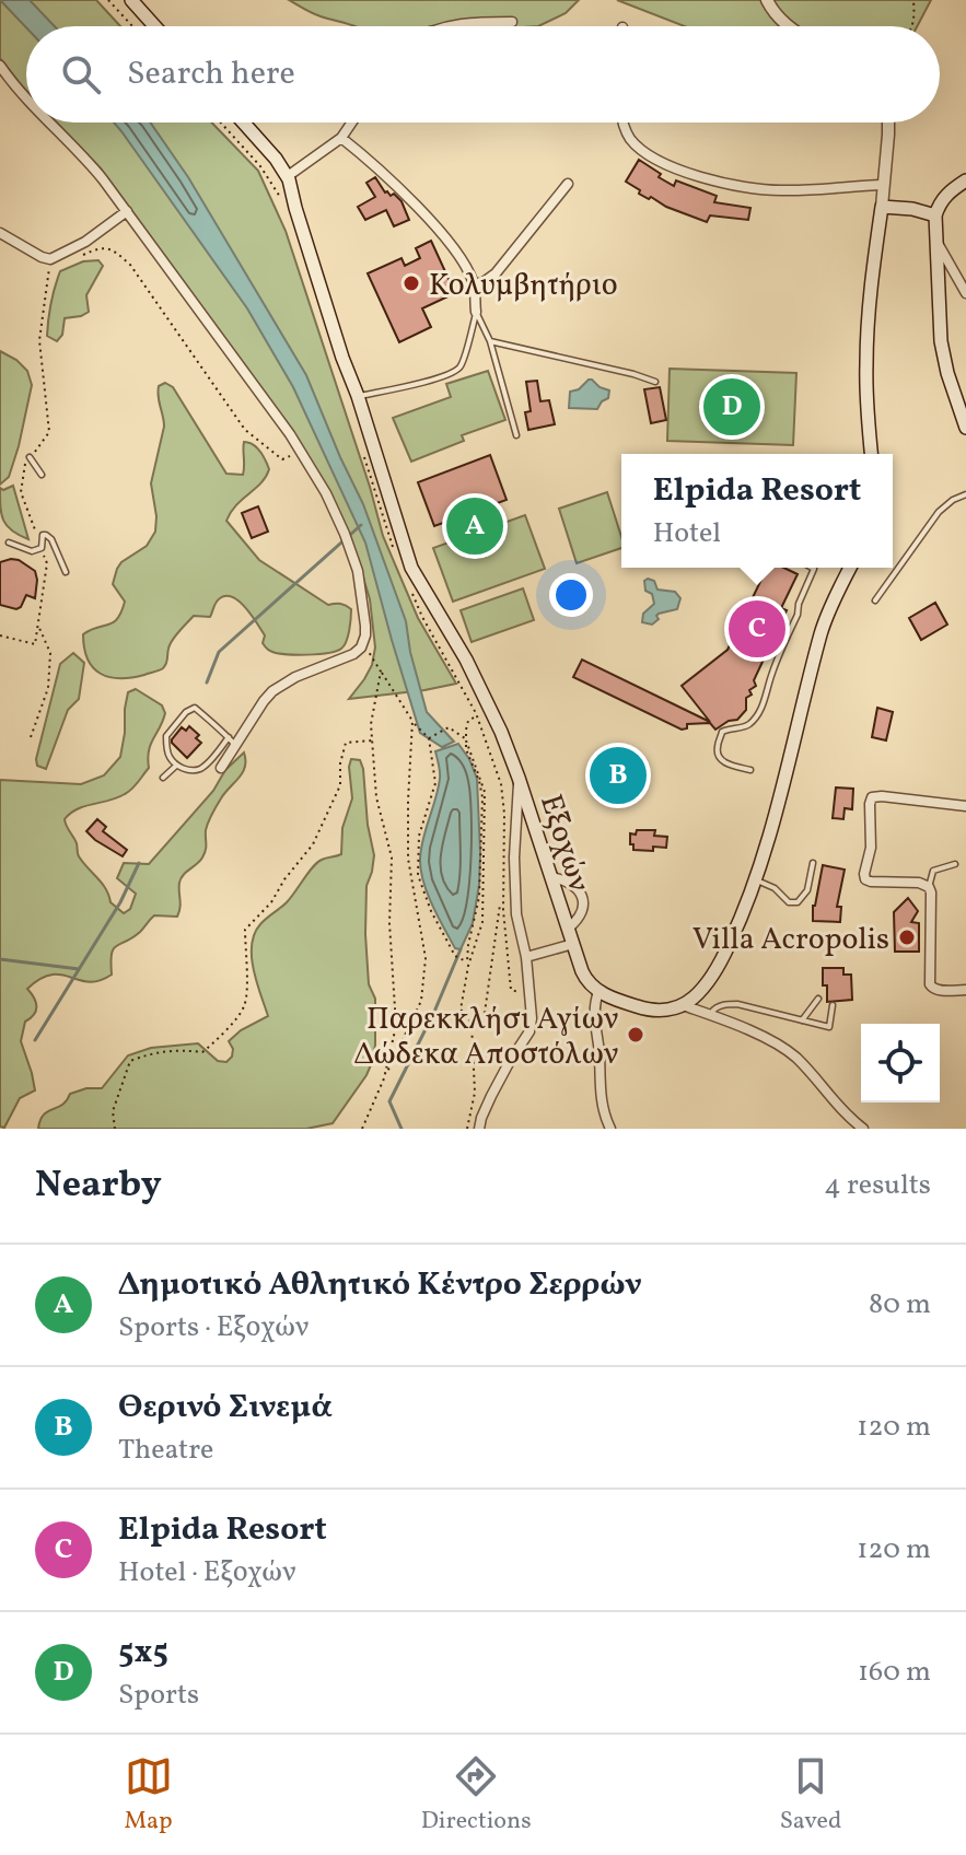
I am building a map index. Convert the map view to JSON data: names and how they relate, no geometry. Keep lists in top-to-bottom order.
{
  "streets": {
    "main road": ["Εξοχών"]
  },
  "places": ["Κολυμβητήριο", "Villa Acropolis", "Παρεκκλήσι Αγίων Δώδεκα Αποστόλων"],
  "page": {
    "search": "Search here",
    "pins": [
      "D",
      "A",
      "C",
      "B"
    ],
    "popup": ["Elpida Resort", "Hotel"],
    "heading": ["Nearby", "4 results"],
    "list": [
      {
        "mark": "A",
        "name": "Δημοτικό Αθλητικό Κέντρο Σερρών",
        "note": "Sports · Εξοχών",
        "value": "80 m"
      },
      {
        "mark": "B",
        "name": "Θερινό Σινεμά",
        "note": "Theatre",
        "value": "120 m"
      },
      {
        "mark": "C",
        "name": "Elpida Resort",
        "note": "Hotel · Εξοχών",
        "value": "120 m"
      },
      {
        "mark": "D",
        "name": "5x5",
        "note": "Sports",
        "value": "160 m"
      }
    ],
    "nav": ["Map", "Directions", "Saved"]
  }
}
